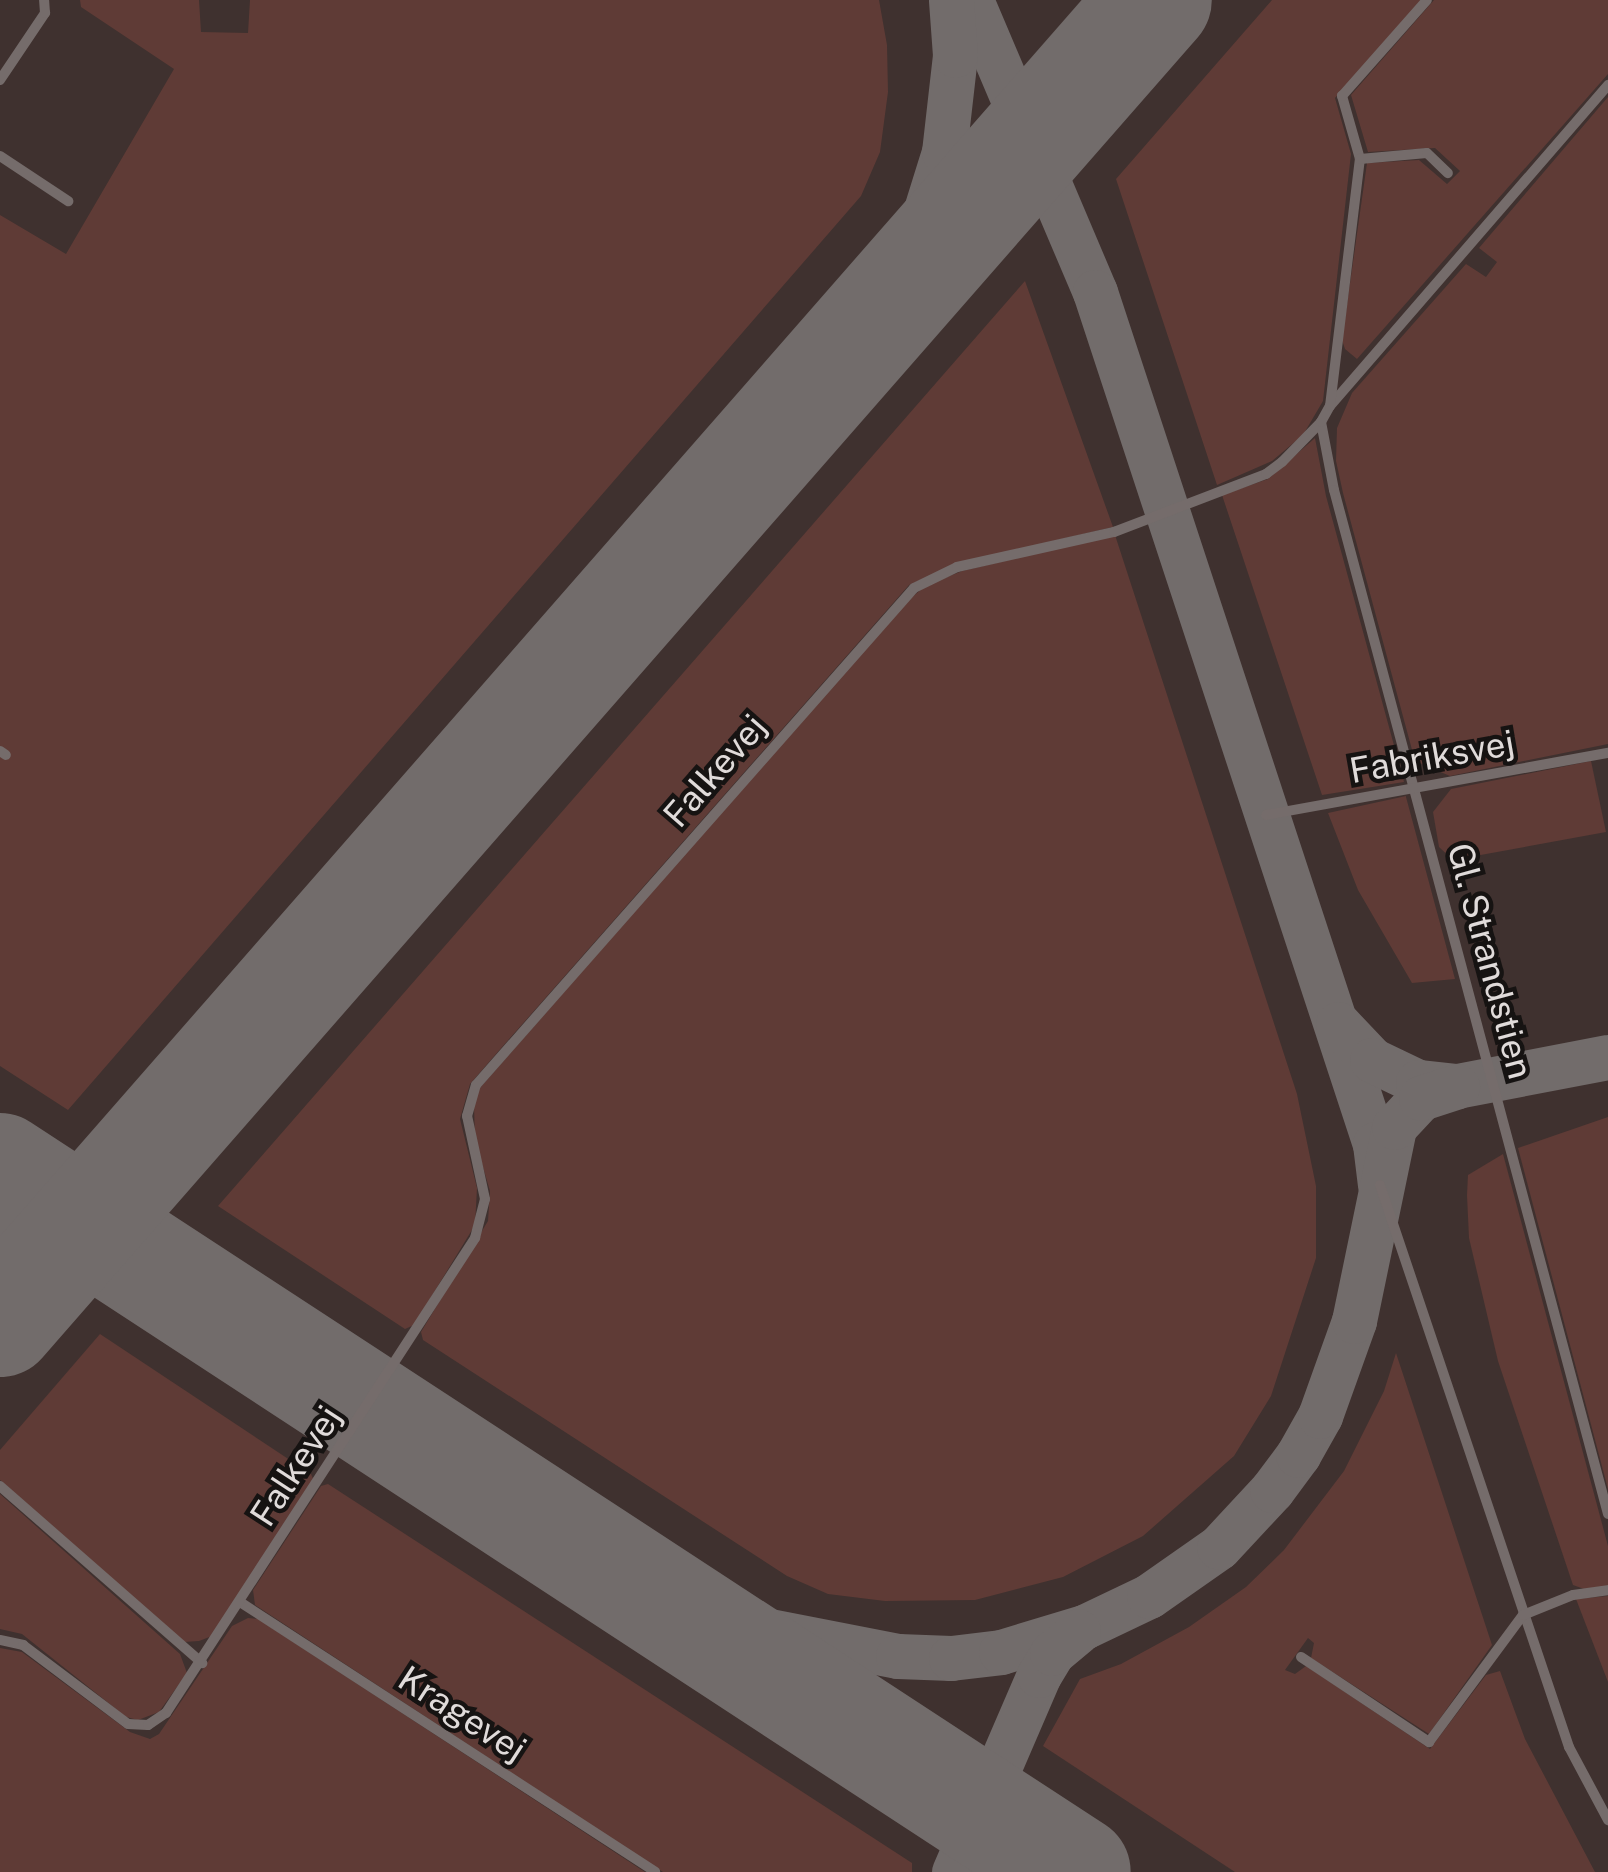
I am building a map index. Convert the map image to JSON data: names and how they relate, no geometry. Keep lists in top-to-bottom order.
{
  "streets": {
    "lane": [
      "Fabriksvej",
      "Falkevej",
      "Gl. Strandstien",
      "Kragevej"
    ]
  },
  "crossings": [
    ["Fabriksvej", "Gl. Strandstien"],
    ["Falkevej", "Gl. Strandstien"],
    ["Falkevej", "Kragevej"]
  ]
}
